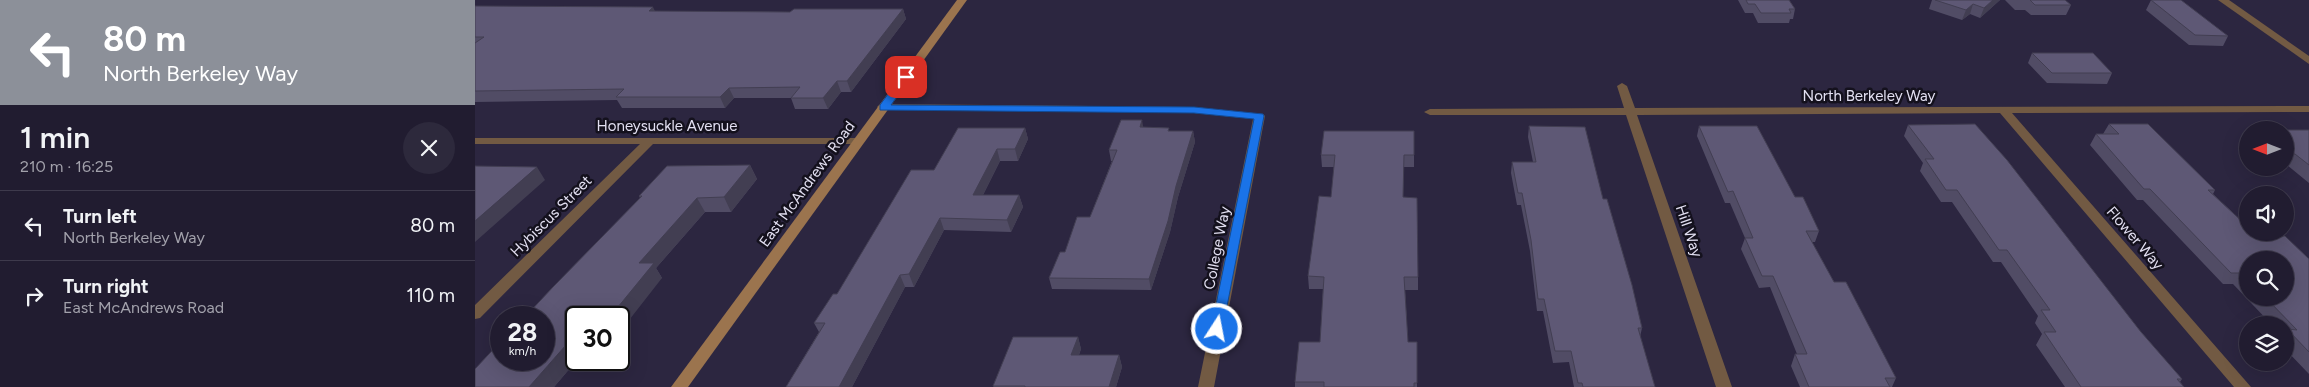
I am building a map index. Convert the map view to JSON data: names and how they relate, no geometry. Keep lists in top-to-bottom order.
{
  "streets": {
    "main road": ["East McAndrews Road"],
    "street": [
      "North Berkeley Way",
      "Honeysuckle Avenue",
      "Hybiscus Street",
      "Hill Way",
      "Flower Way",
      "College Way"
    ]
  },
  "crossings": [
    ["North Berkeley Way", "Hill Way"],
    ["North Berkeley Way", "Flower Way"],
    ["Honeysuckle Avenue", "East McAndrews Road"],
    ["Honeysuckle Avenue", "Hybiscus Street"],
    ["East McAndrews Road", "College Way"]
  ],
  "north": "left",
  "page": {
    "turn": ["80 m", "North Berkeley Way"],
    "heading": ["1 min", "210 m · 16:25"],
    "list": [
      {
        "name": "Turn left",
        "note": "North Berkeley Way",
        "value": "80 m"
      },
      {
        "name": "Turn right",
        "note": "East McAndrews Road",
        "value": "110 m"
      }
    ],
    "speed": "28 km/h",
    "limit": "30"
  }
}
